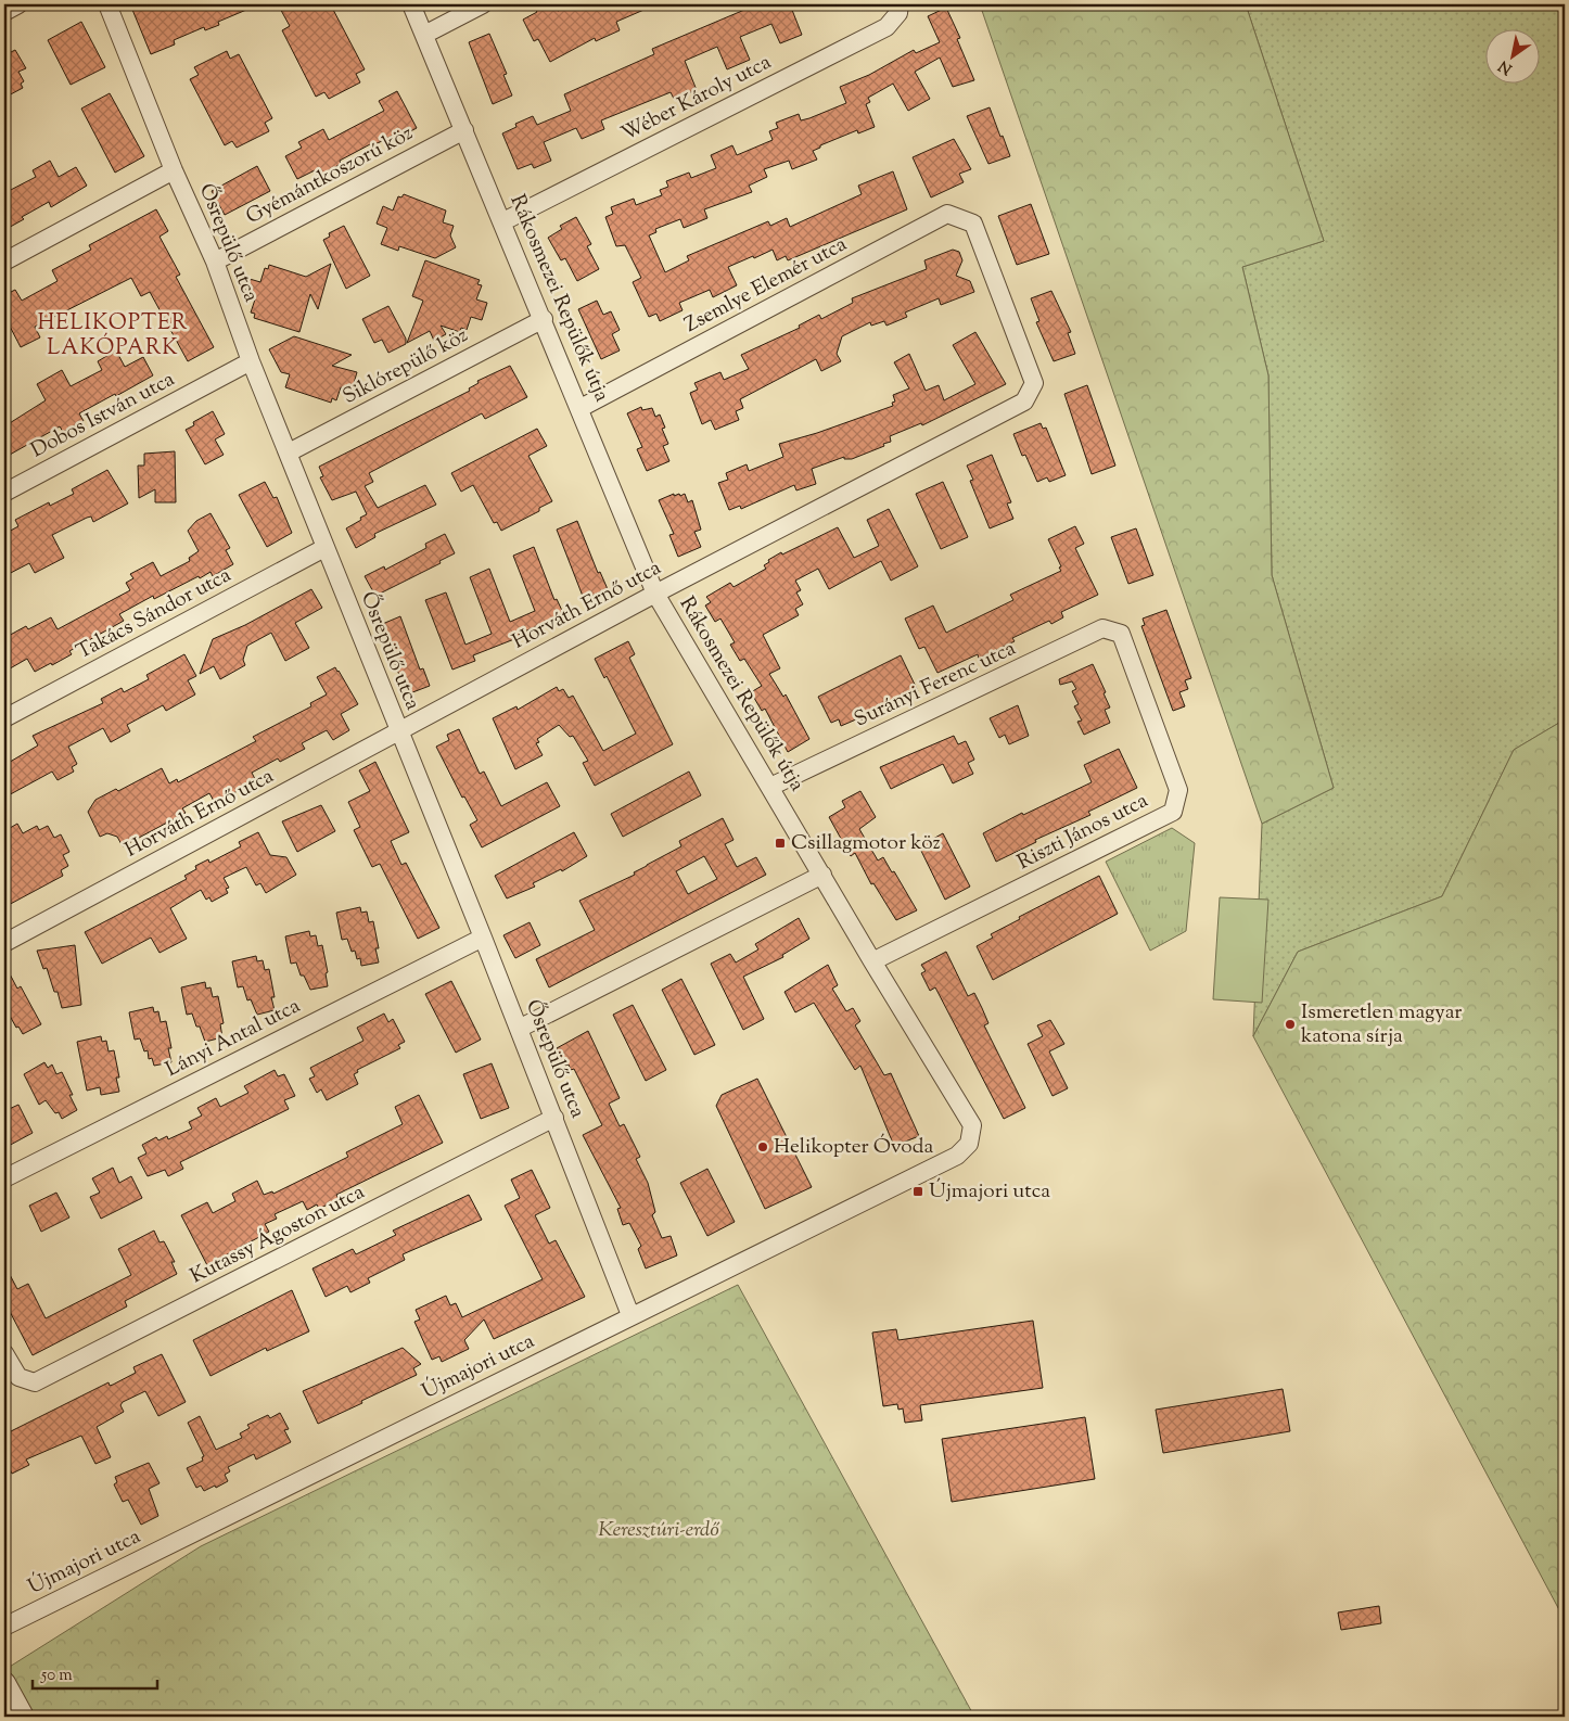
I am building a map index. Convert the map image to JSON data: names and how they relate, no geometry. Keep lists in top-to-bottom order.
{
  "streets": {
    "street": [
      "Wéber Károly utca",
      "Gyémántkoszorú köz",
      "Ősrepülő utca",
      "Zsemlye Elemér utca",
      "Rákosmezei Repülők útja",
      "Siklórepülő köz",
      "Dobos István utca",
      "Horváth Ernő utca",
      "Takács Sándor utca",
      "Surányi Ferenc utca",
      "Riszti János utca",
      "Lányi Antal utca",
      "Kutassy Ágoston utca",
      "Újmajori utca"
    ]
  },
  "crossings": [
    ["Wéber Károly utca", "Rákosmezei Repülők útja"],
    ["Gyémántkoszorú köz", "Ősrepülő utca"],
    ["Gyémántkoszorú köz", "Rákosmezei Repülők útja"],
    ["Ősrepülő utca", "Siklórepülő köz"],
    ["Ősrepülő utca", "Dobos István utca"],
    ["Ősrepülő utca", "Horváth Ernő utca"],
    ["Ősrepülő utca", "Takács Sándor utca"],
    ["Ősrepülő utca", "Lányi Antal utca"],
    ["Ősrepülő utca", "Kutassy Ágoston utca"],
    ["Ősrepülő utca", "Újmajori utca"],
    ["Zsemlye Elemér utca", "Rákosmezei Repülők útja"],
    ["Zsemlye Elemér utca", "Horváth Ernő utca"],
    ["Rákosmezei Repülők útja", "Siklórepülő köz"],
    ["Rákosmezei Repülők útja", "Horváth Ernő utca"],
    ["Rákosmezei Repülők útja", "Surányi Ferenc utca"],
    ["Rákosmezei Repülők útja", "Riszti János utca"],
    ["Rákosmezei Repülők útja", "Újmajori utca"],
    ["Surányi Ferenc utca", "Riszti János utca"]
  ],
  "districts": ["HELIKOPTER LAKÓPARK"],
  "parks": ["Keresztúri-erdő"],
  "places": {
    "transit": ["Csillagmotor köz", "Újmajori utca"],
    "other": ["Ismeretlen magyar katona sírja", "Helikopter Óvoda"]
  },
  "scale_bar": "50 m",
  "north": "bottom left"
}
